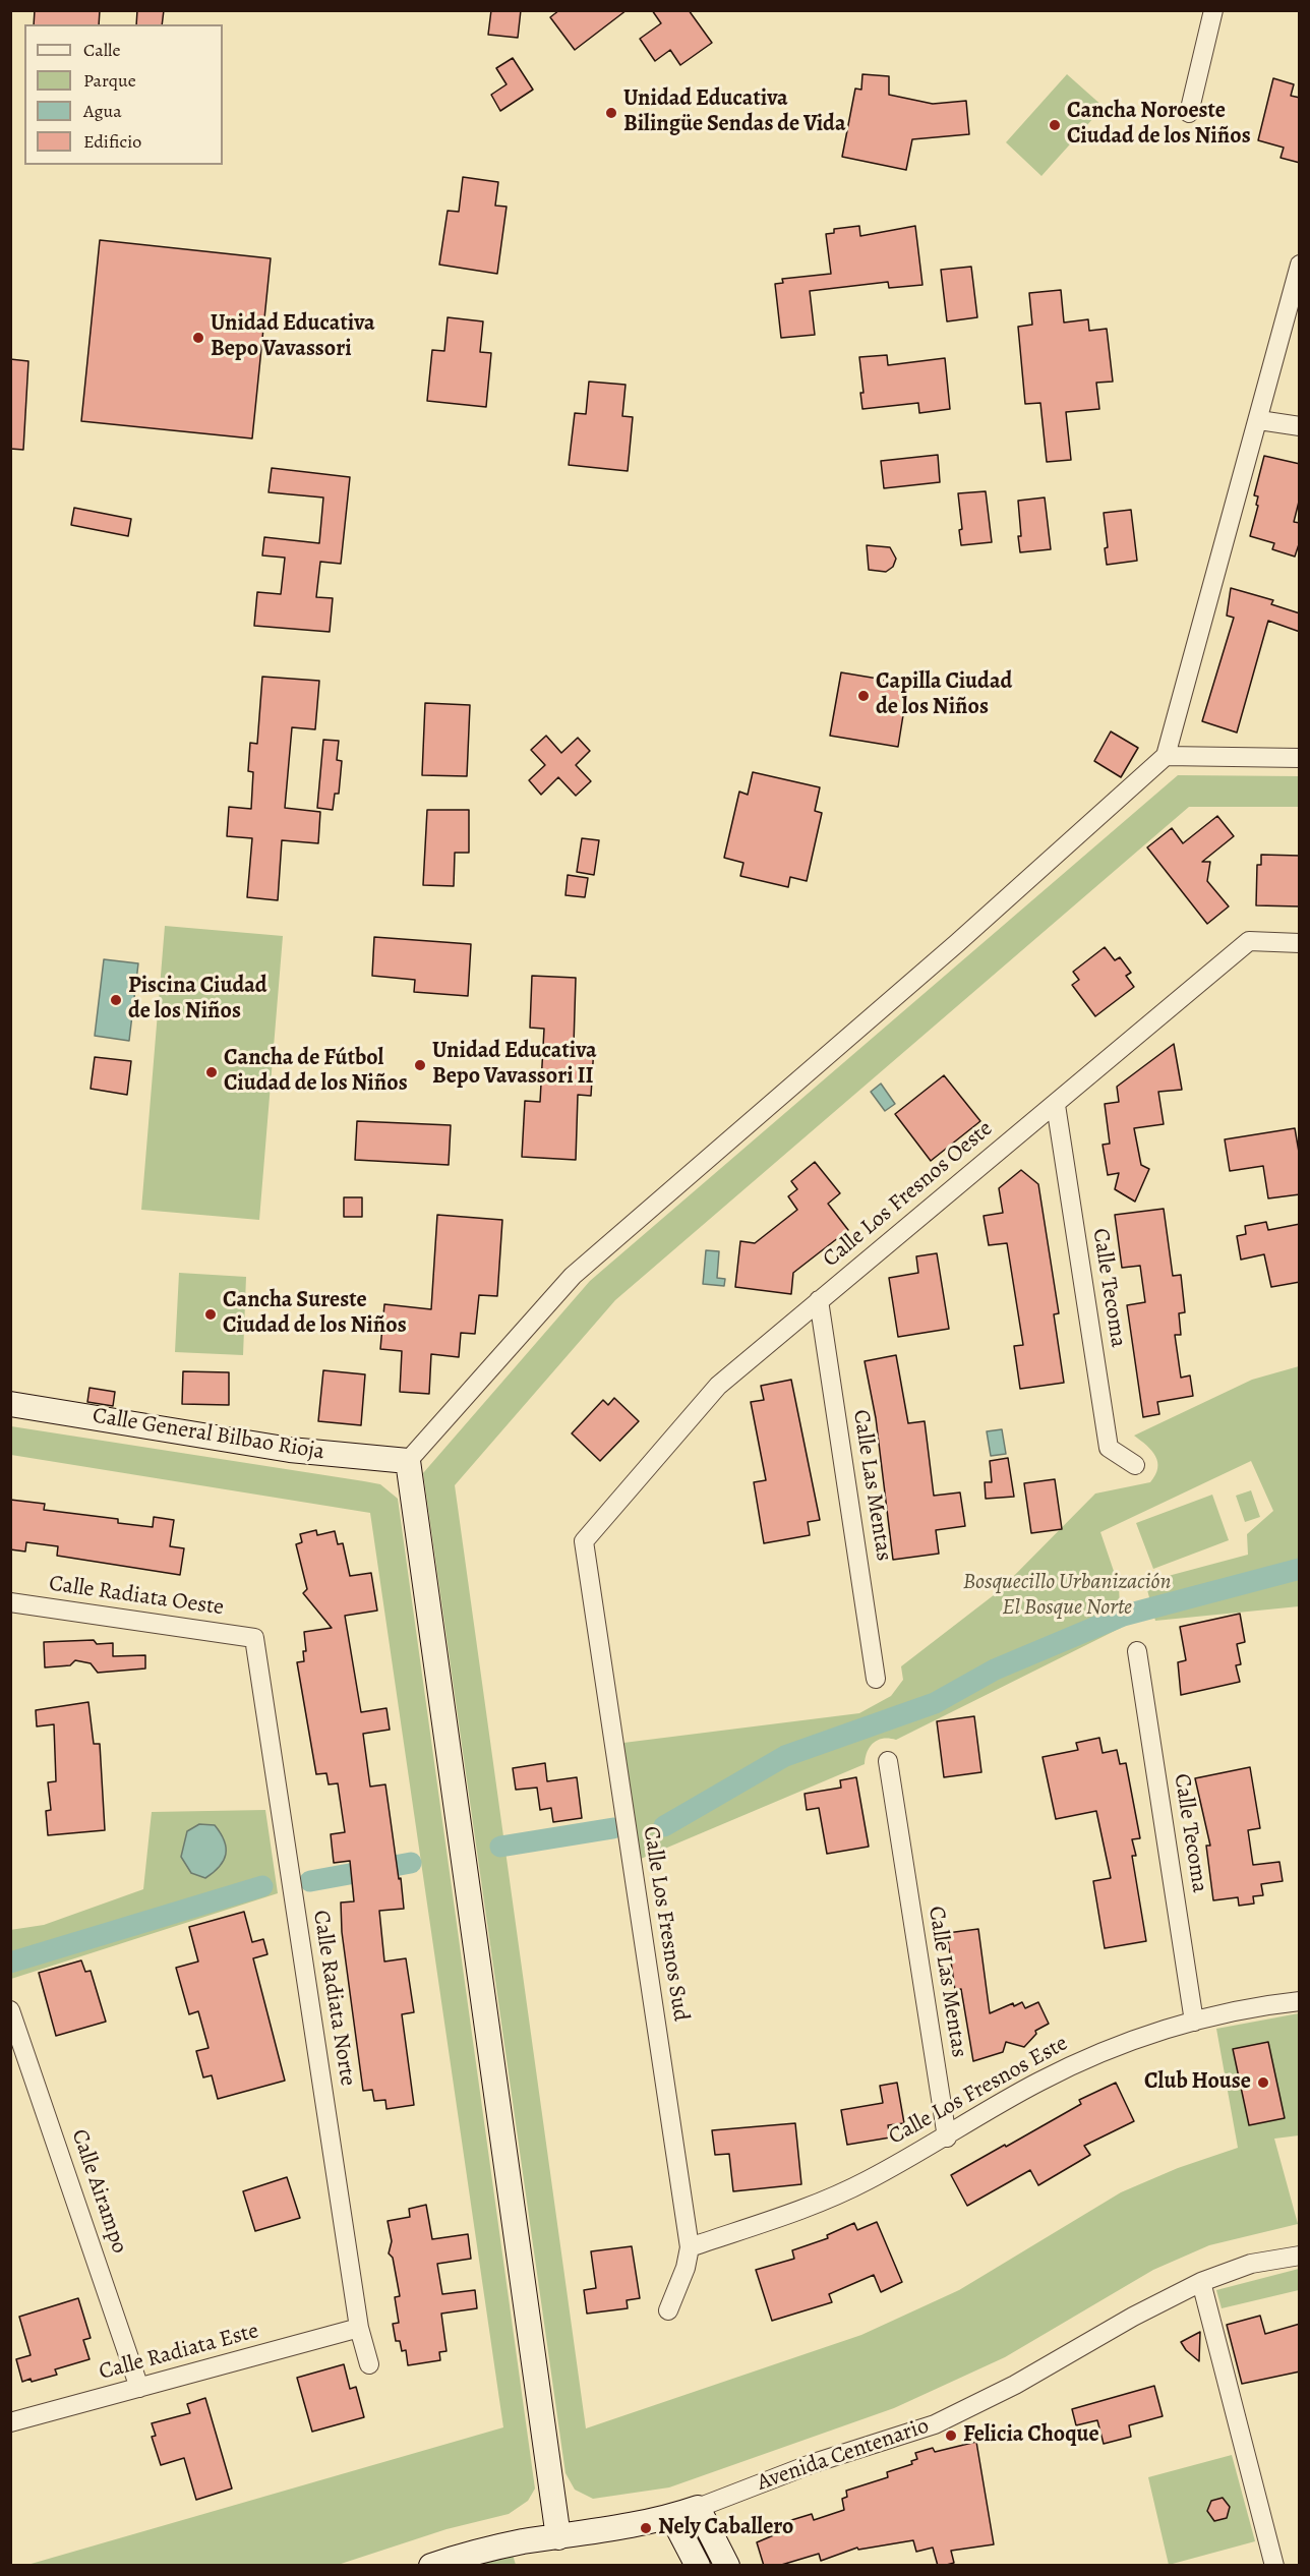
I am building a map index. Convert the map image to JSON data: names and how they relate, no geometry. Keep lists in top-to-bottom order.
{
  "streets": {
    "street": [
      "Calle Los Fresnos Oeste",
      "Calle Tecoma",
      "Calle General Bilbao Rioja",
      "Calle Las Mentas",
      "Calle Radiata Oeste",
      "Calle Los Fresnos Sud",
      "Calle Radiata Norte",
      "Calle Los Fresnos Este",
      "Calle Airampo",
      "Calle Radiata Este",
      "Avenida Centenario"
    ]
  },
  "crossings": [
    ["Calle Los Fresnos Oeste", "Calle Tecoma"],
    ["Calle Los Fresnos Oeste", "Calle Las Mentas"],
    ["Calle Los Fresnos Oeste", "Calle Los Fresnos Sud"],
    ["Calle Tecoma", "Calle Los Fresnos Este"],
    ["Calle Las Mentas", "Calle Los Fresnos Este"],
    ["Calle Radiata Oeste", "Calle Radiata Norte"],
    ["Calle Los Fresnos Sud", "Calle Los Fresnos Este"],
    ["Calle Radiata Norte", "Calle Radiata Este"],
    ["Calle Airampo", "Calle Radiata Este"]
  ],
  "parks": ["Bosquecillo Urbanización El Bosque Norte"],
  "places": [
    "Unidad Educativa Bilingüe Sendas de Vida",
    "Cancha Noroeste Ciudad de los Niños",
    "Unidad Educativa Bepo Vavassori",
    "Capilla Ciudad de los Niños",
    "Piscina Ciudad de los Niños",
    "Unidad Educativa Bepo Vavassori II",
    "Cancha de Fútbol Ciudad de los Niños",
    "Cancha Sureste Ciudad de los Niños",
    "Club House",
    "Felicia Choque",
    "Nely Caballero"
  ],
  "legend": [
    "Calle",
    "Parque",
    "Agua",
    "Edificio"
  ]
}
